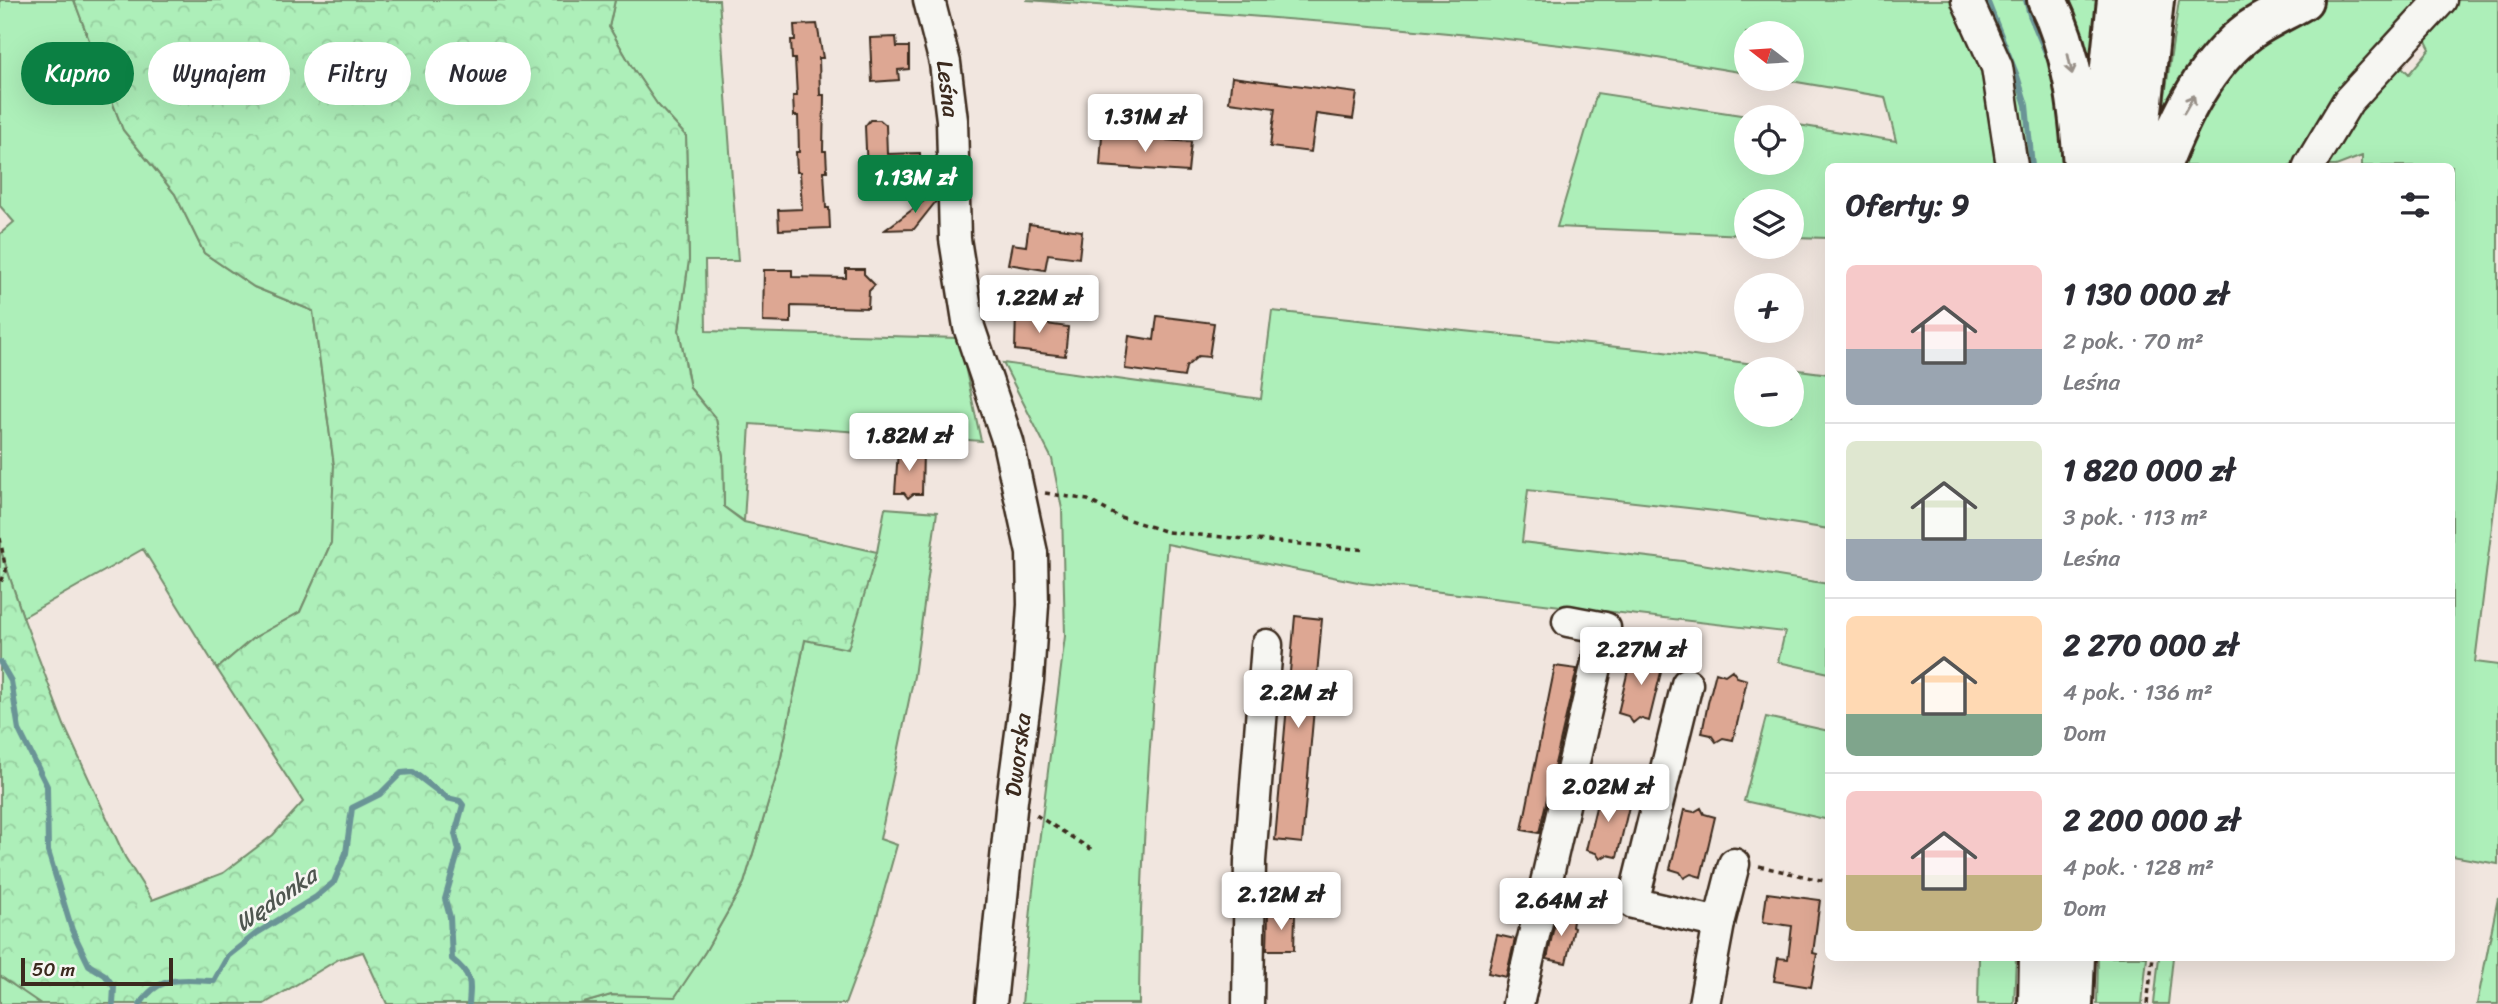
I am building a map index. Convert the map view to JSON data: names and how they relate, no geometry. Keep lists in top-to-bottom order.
{
  "streets": {
    "street": ["Leśna", "Dworska"]
  },
  "crossings": [
    ["Leśna", "Dworska"]
  ],
  "water": ["Wędonka"],
  "scale_bar": "50 m",
  "north": "left",
  "page": {
    "map_buttons": ["+", "−"],
    "chip": [
      "Kupno",
      "Wynajem",
      "Filtry",
      "Nowe"
    ],
    "price": [
      "1.31M zł",
      "1.13M zł",
      "1.22M zł",
      "1.82M zł",
      "2.27M zł",
      "2.2M zł",
      "2.02M zł",
      "2.12M zł",
      "2.64M zł"
    ],
    "heading": "Oferty: 9",
    "list": [
      {
        "name": "1 130 000 zł",
        "note": "2 pok. · 70 m² · Leśna"
      },
      {
        "name": "1 820 000 zł",
        "note": "3 pok. · 113 m² · Leśna"
      },
      {
        "name": "2 270 000 zł",
        "note": "4 pok. · 136 m² · Dom"
      },
      {
        "name": "2 200 000 zł",
        "note": "4 pok. · 128 m² · Dom"
      }
    ],
    "scale": "50 m"
  }
}
